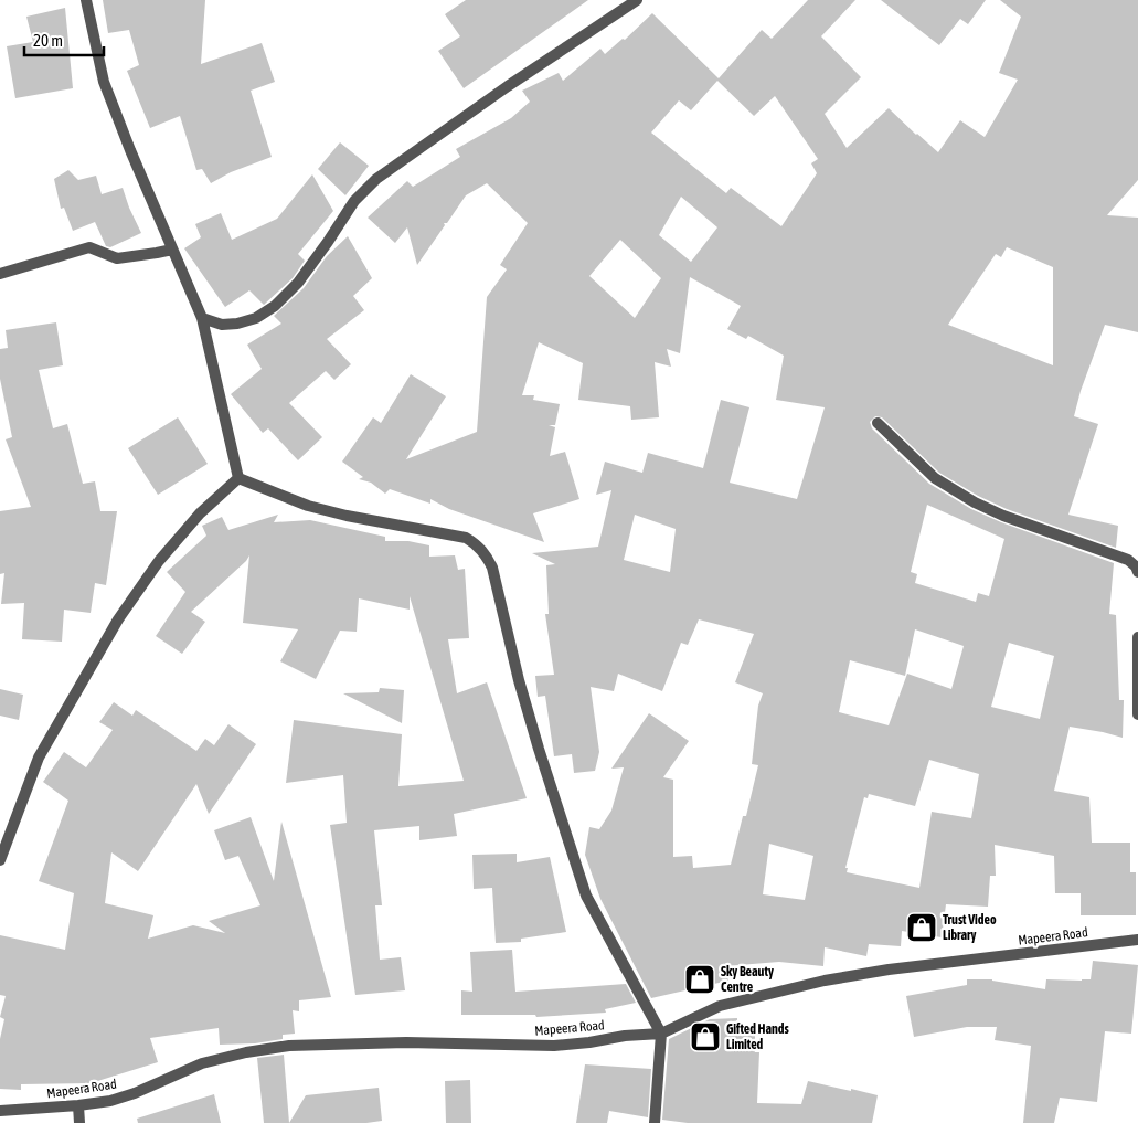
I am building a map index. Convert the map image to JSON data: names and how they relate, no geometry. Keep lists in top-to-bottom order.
{
  "streets": {
    "street": ["Mapeera Road"]
  },
  "places": {
    "shop": ["Trust Video Library", "Sky Beauty Centre", "Gifted Hands Limited"]
  },
  "scale_bar": "20 m"
}
